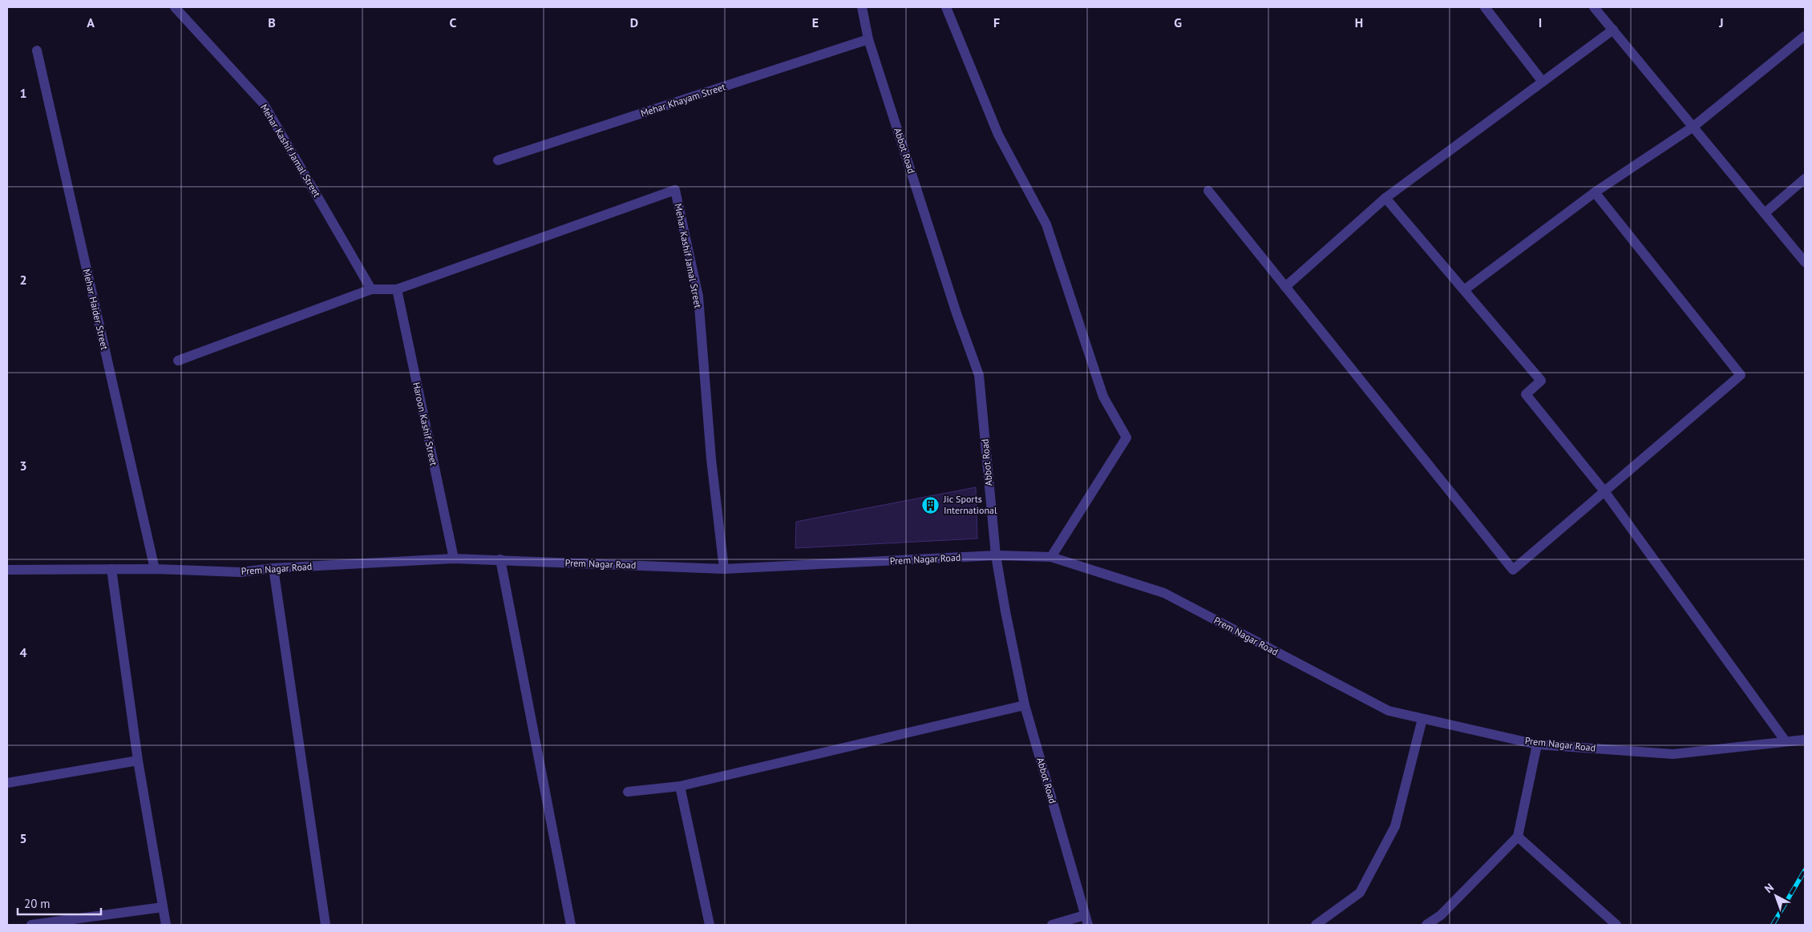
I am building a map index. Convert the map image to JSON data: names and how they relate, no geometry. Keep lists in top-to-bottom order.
{
  "streets": {
    "street": [
      "Mehar Khayam Street",
      "Mehar Kashif Jamal Street",
      "Abbot Road",
      "Mehar Haider Street",
      "Haroon Kashif Street",
      "Prem Nagar Road"
    ]
  },
  "crossings": [
    ["Mehar Khayam Street", "Abbot Road"],
    ["Mehar Kashif Jamal Street", "Haroon Kashif Street"],
    ["Mehar Kashif Jamal Street", "Prem Nagar Road"],
    ["Abbot Road", "Prem Nagar Road"],
    ["Mehar Haider Street", "Prem Nagar Road"],
    ["Haroon Kashif Street", "Prem Nagar Road"]
  ],
  "places": {
    "building": ["Jic Sports International"]
  },
  "scale_bar": "20 m",
  "north": "top left",
  "grid": {
    "columns": [
      "A",
      "B",
      "C",
      "D",
      "E",
      "F",
      "G",
      "H",
      "I",
      "J"
    ],
    "rows": [
      "1",
      "2",
      "3",
      "4",
      "5"
    ]
  }
}
